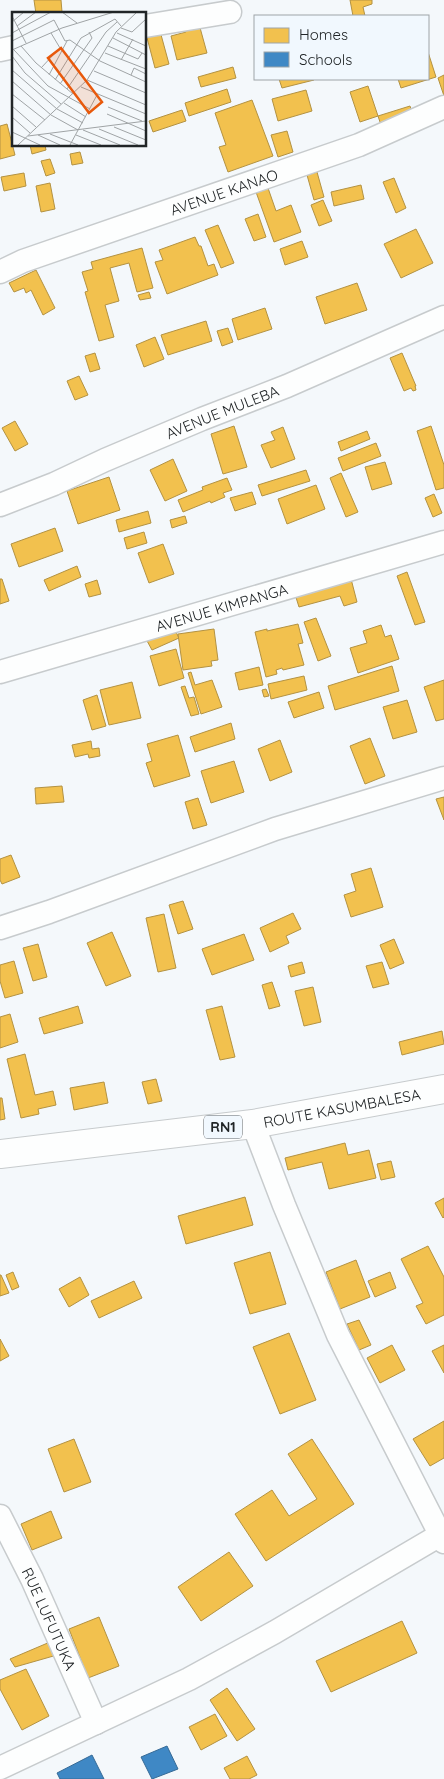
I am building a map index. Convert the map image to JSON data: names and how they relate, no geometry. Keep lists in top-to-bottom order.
{
  "streets": {
    "highway": ["ROUTE KASUMBALESA", "RN1"],
    "street": [
      "AVENUE KANAO",
      "AVENUE MULEBA",
      "AVENUE KIMPANGA",
      "RUE LUFUTUKA"
    ]
  },
  "legend": ["Homes", "Schools"]
}
